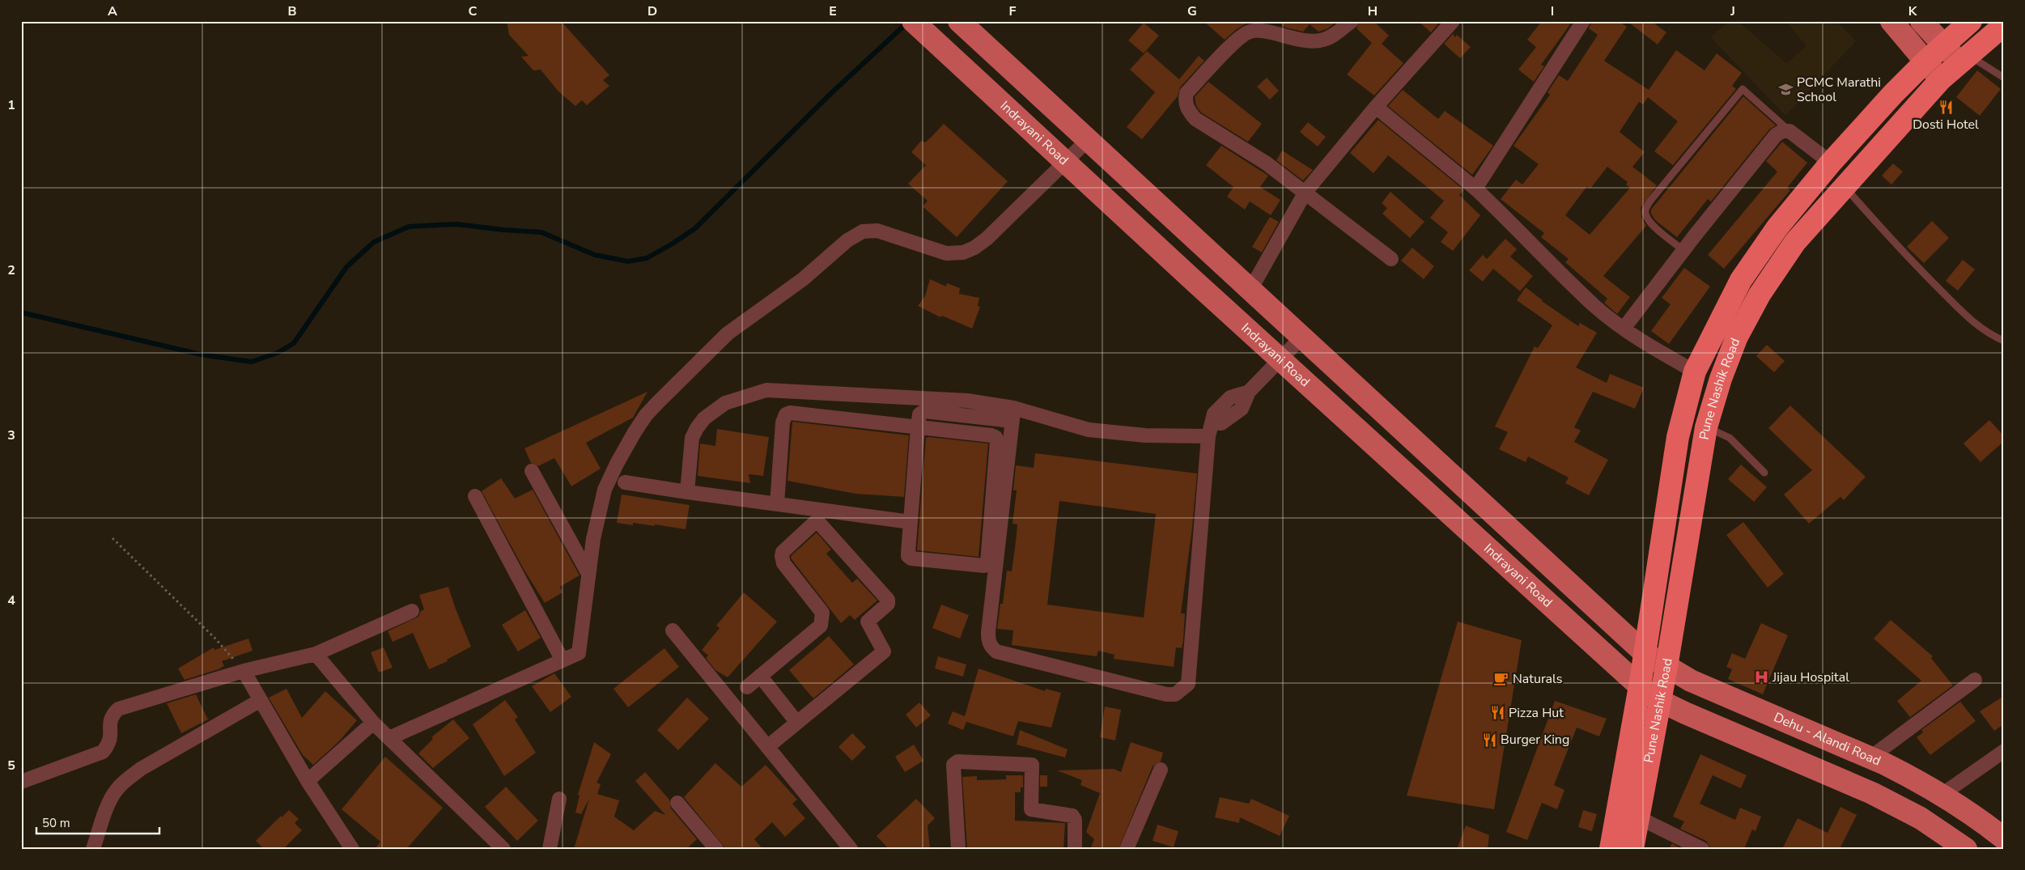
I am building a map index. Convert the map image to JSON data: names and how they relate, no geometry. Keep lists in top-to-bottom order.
{
  "streets": {
    "highway": ["Pune Nashik Road"],
    "main road": ["Indrayani Road", "Dehu - Alandi Road"]
  },
  "crossings": [
    ["Indrayani Road", "Pune Nashik Road"],
    ["Pune Nashik Road", "Dehu - Alandi Road"]
  ],
  "places": {
    "school or university": ["PCMC Marathi School"],
    "restaurant": ["Dosti Hotel", "Pizza Hut", "Burger King"],
    "hospital": ["Jijau Hospital"],
    "cafe": ["Naturals"]
  },
  "scale_bar": "50 m",
  "grid": {
    "columns": [
      "A",
      "B",
      "C",
      "D",
      "E",
      "F",
      "G",
      "H",
      "I",
      "J",
      "K"
    ],
    "rows": [
      "1",
      "2",
      "3",
      "4",
      "5"
    ]
  }
}
